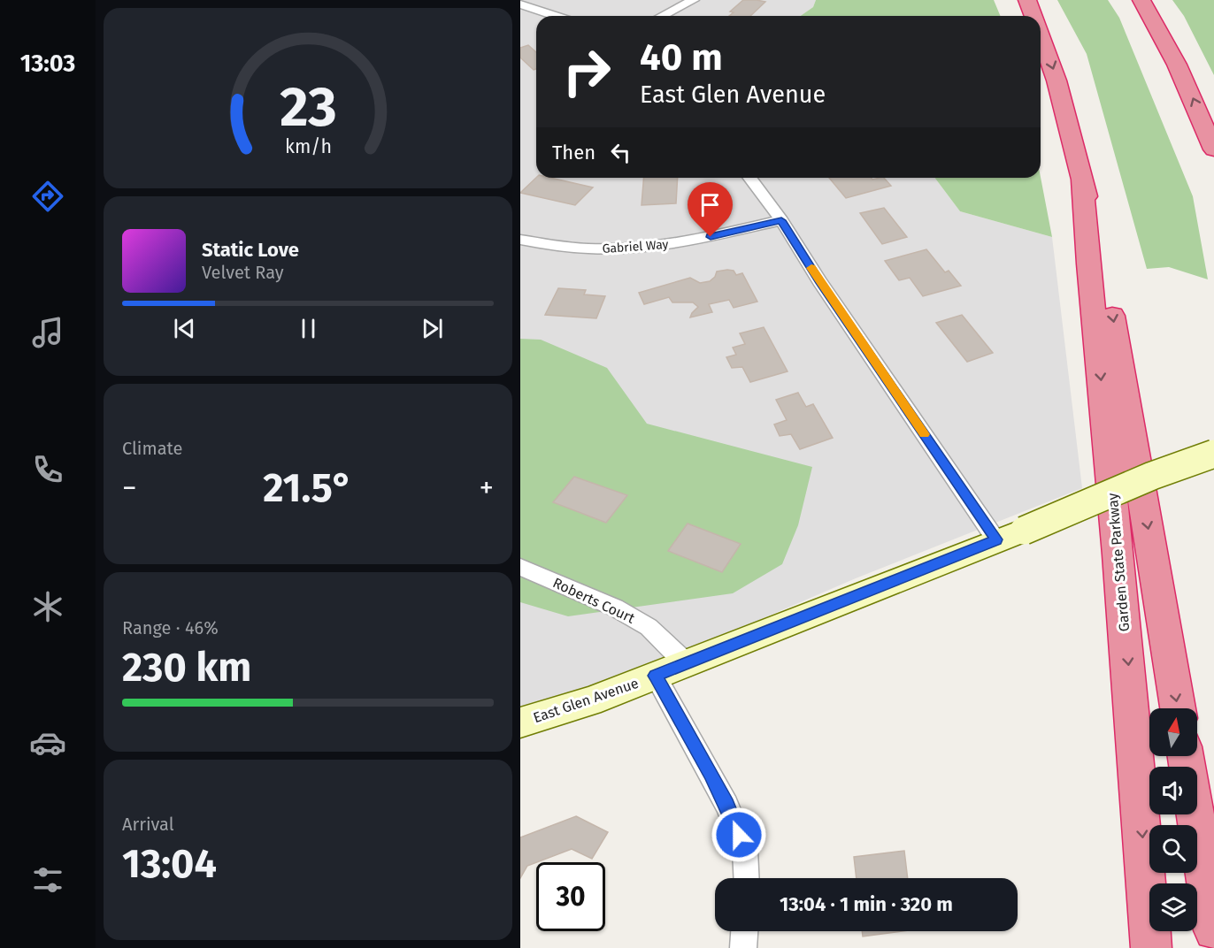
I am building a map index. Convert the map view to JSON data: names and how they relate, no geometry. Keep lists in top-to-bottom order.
{
  "streets": {
    "highway": ["Garden State Parkway"],
    "street": ["Gabriel Way", "Roberts Court", "East Glen Avenue"]
  },
  "crossings": [
    ["Roberts Court", "East Glen Avenue"]
  ],
  "one_way": ["Garden State Parkway"],
  "north": "top",
  "page": {
    "tabs": "13:03",
    "turn": ["40 m", "East Glen Avenue"],
    "then": "Then",
    "song": ["Static Love", "Velvet Ray"],
    "tile": [
      "Climate",
      ["Range · 46%", "230 km"],
      ["Arrival", "13:04"]
    ],
    "heat": ["−", "21.5°", "+"],
    "limit": "30",
    "trip": "13:04 · 1 min · 320 m",
    "gauge": ["23", "km/h"]
  }
}
